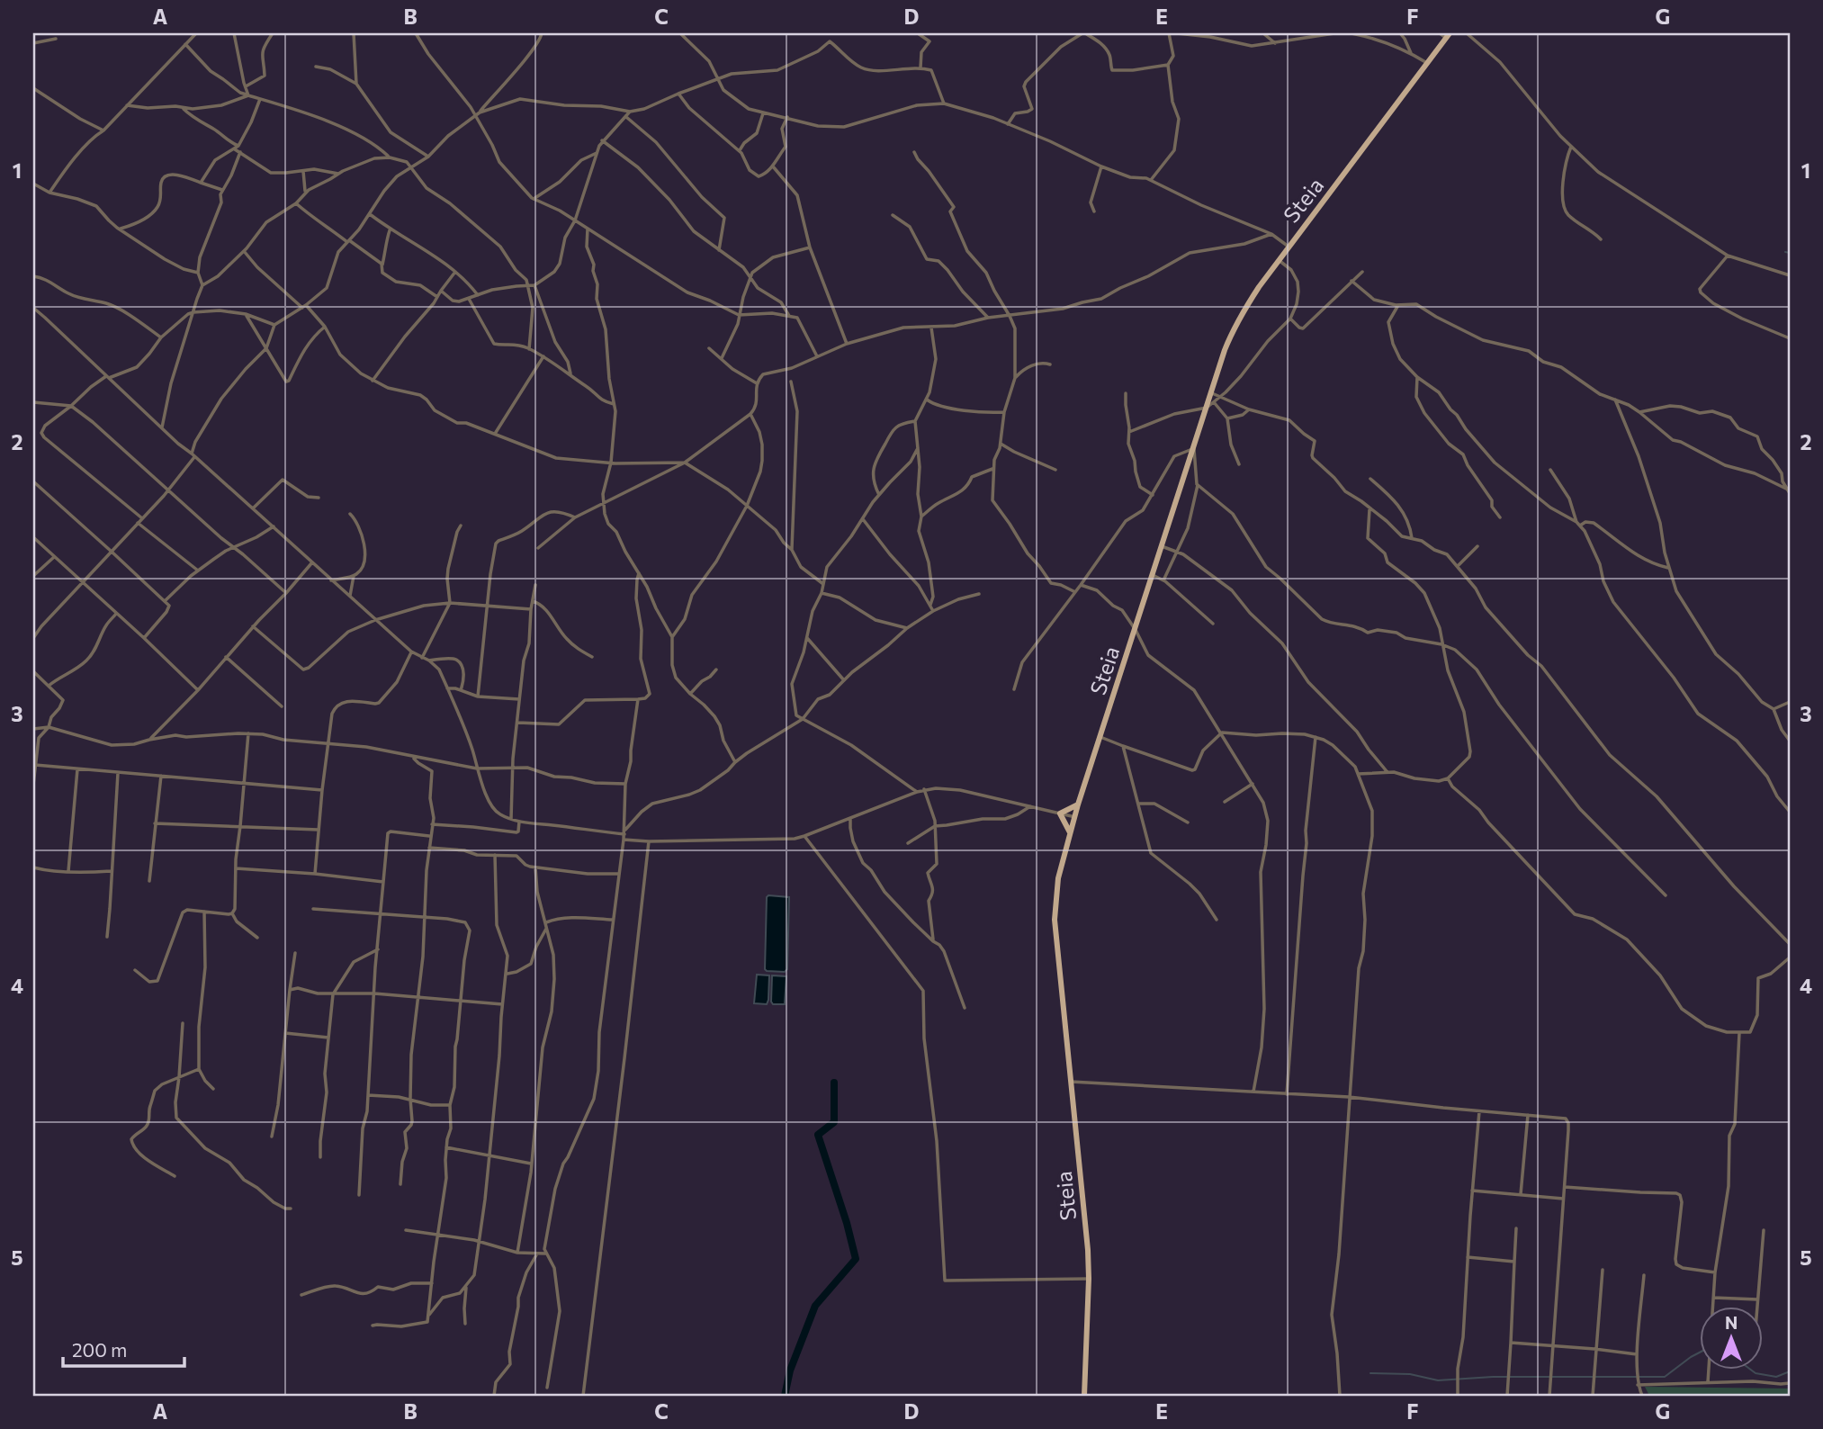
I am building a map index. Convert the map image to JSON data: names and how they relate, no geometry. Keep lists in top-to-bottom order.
{
  "streets": {
    "main road": ["Steia"]
  },
  "scale_bar": "200 m",
  "north": "top",
  "grid": {
    "columns": [
      "A",
      "B",
      "C",
      "D",
      "E",
      "F",
      "G"
    ],
    "rows": [
      "1",
      "2",
      "3",
      "4",
      "5"
    ]
  }
}
